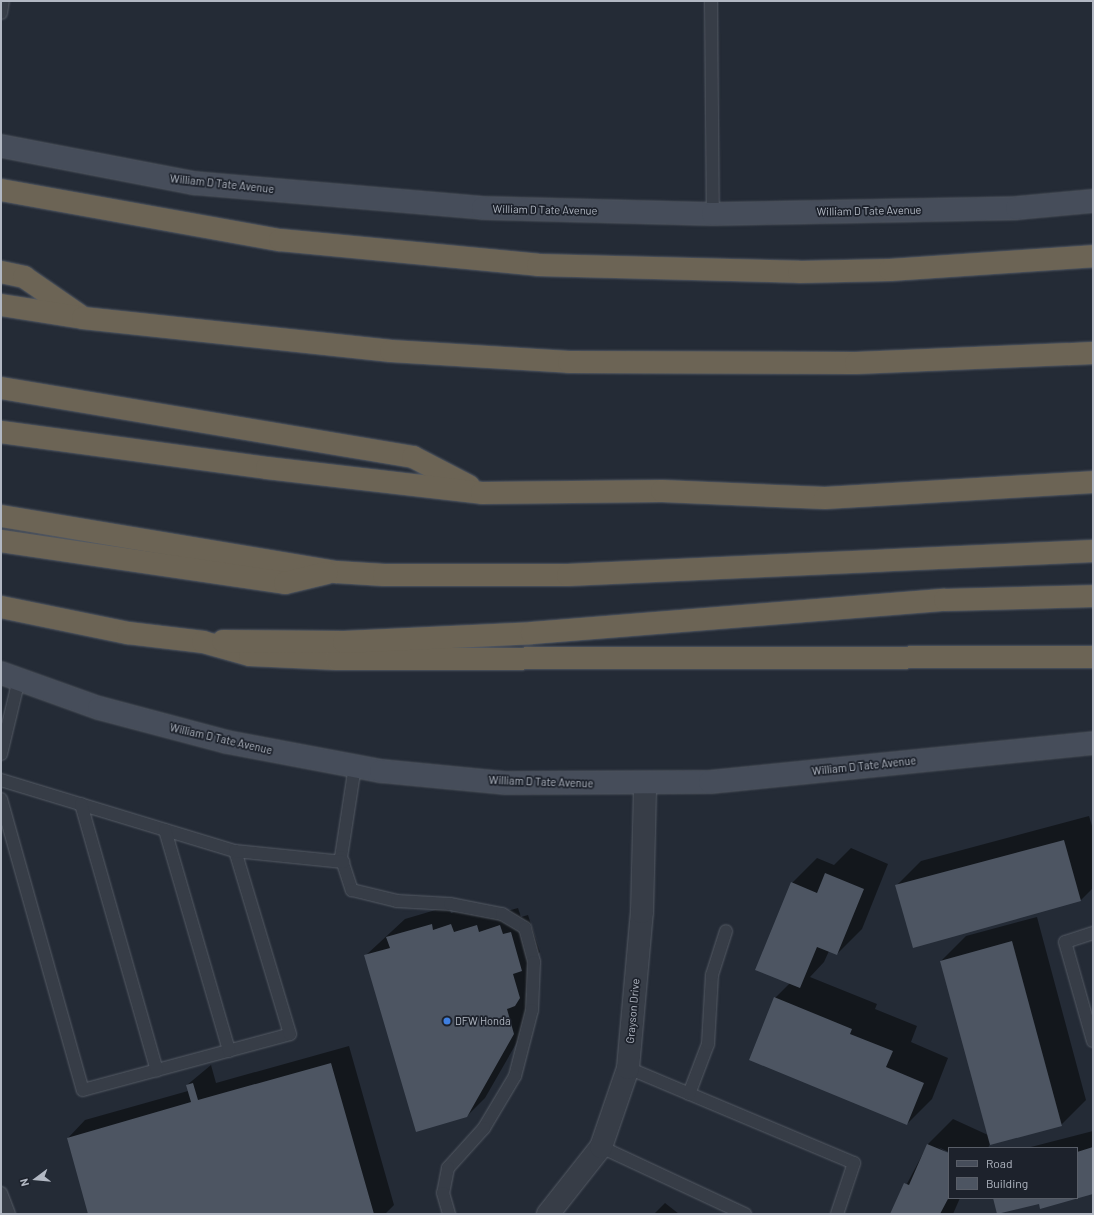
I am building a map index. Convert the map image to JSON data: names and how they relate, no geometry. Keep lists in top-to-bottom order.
{
  "streets": {
    "main road": ["William D Tate Avenue"],
    "street": ["Grayson Drive"]
  },
  "crossings": [
    ["William D Tate Avenue", "Grayson Drive"]
  ],
  "places": ["DFW Honda"],
  "legend": ["Road", "Building"],
  "north": "left"
}
